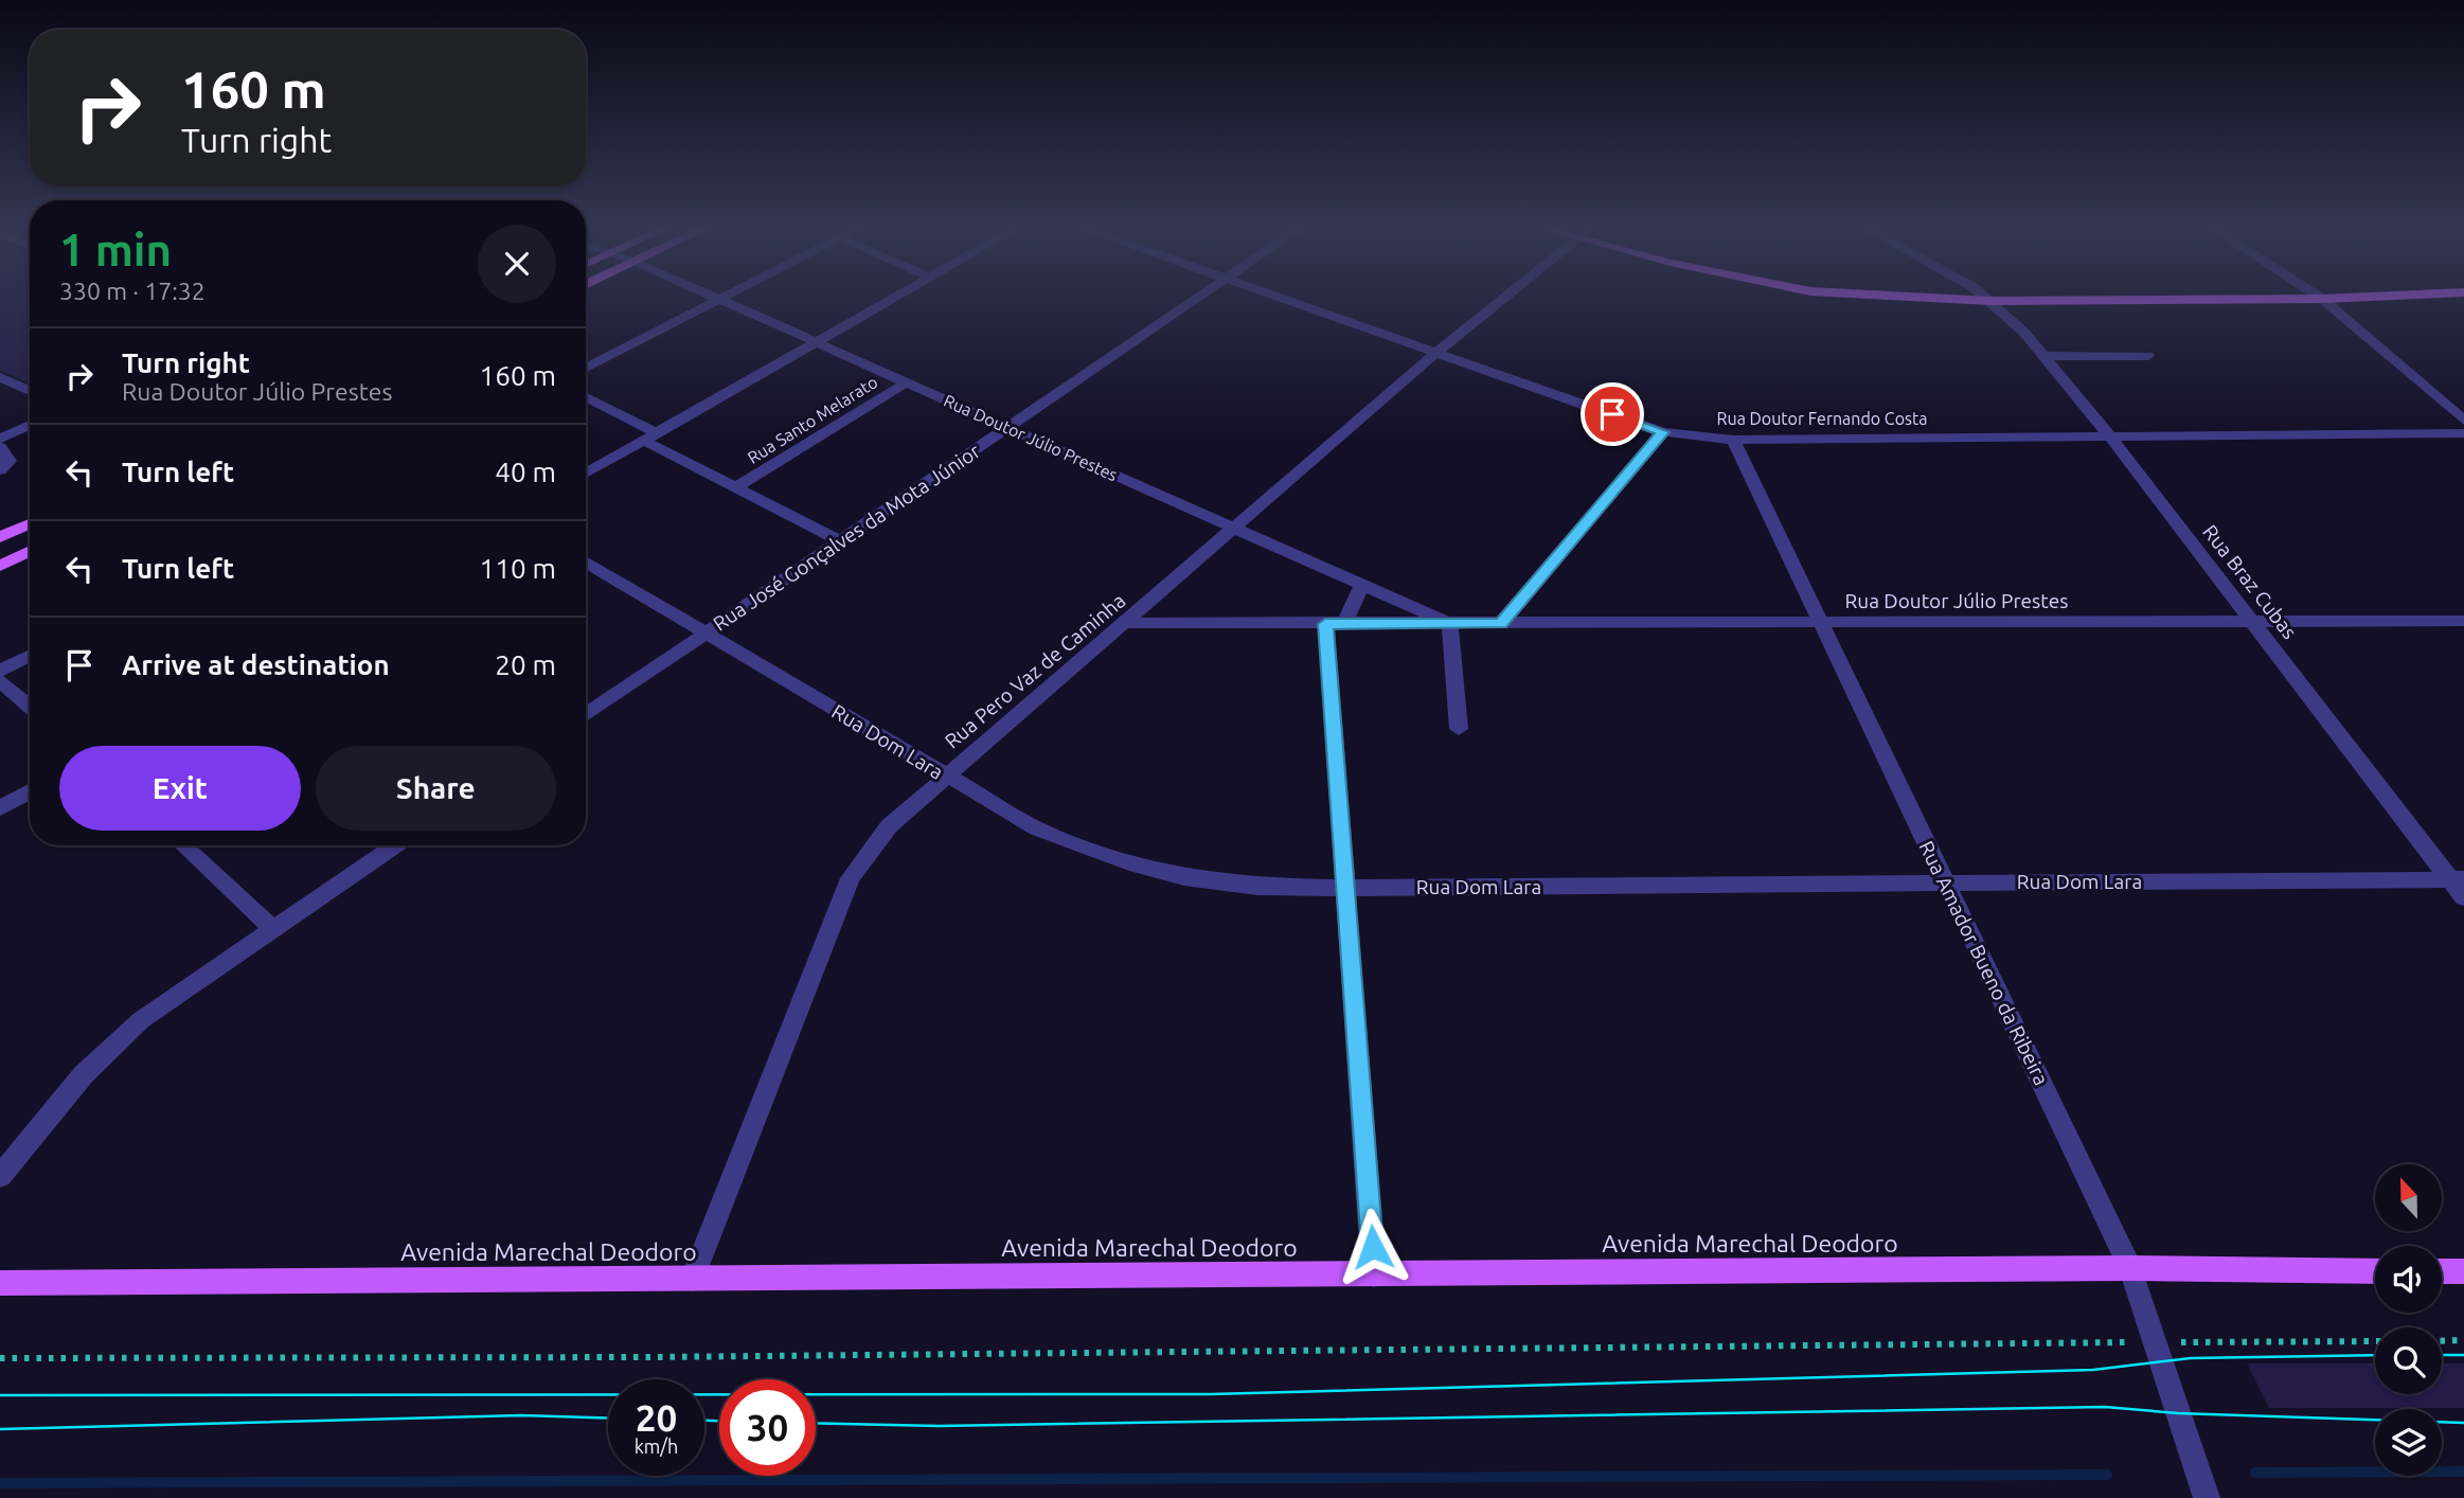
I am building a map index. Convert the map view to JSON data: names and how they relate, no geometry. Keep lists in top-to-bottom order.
{
  "streets": {
    "main road": ["Avenida Marechal Deodoro"],
    "street": [
      "Rua Doutor Fernando Costa",
      "Rua Santo Melarato",
      "Rua Doutor Júlio Prestes",
      "Rua José Gonçalves da Mota Júnior",
      "Rua Braz Cubas",
      "Rua Pero Vaz de Caminha",
      "Rua Dom Lara",
      "Rua Amador Bueno da Ribeira"
    ]
  },
  "crossings": [
    ["Rua Doutor Fernando Costa", "Rua Braz Cubas"],
    ["Rua Doutor Fernando Costa", "Rua Pero Vaz de Caminha"],
    ["Rua Doutor Fernando Costa", "Rua Amador Bueno da Ribeira"],
    ["Rua Santo Melarato", "Rua Doutor Júlio Prestes"],
    ["Rua Doutor Júlio Prestes", "Rua José Gonçalves da Mota Júnior"],
    ["Rua Doutor Júlio Prestes", "Rua Braz Cubas"],
    ["Rua Doutor Júlio Prestes", "Rua Pero Vaz de Caminha"],
    ["Rua Doutor Júlio Prestes", "Rua Amador Bueno da Ribeira"],
    ["Rua José Gonçalves da Mota Júnior", "Rua Dom Lara"],
    ["Rua Braz Cubas", "Rua Dom Lara"],
    ["Rua Pero Vaz de Caminha", "Rua Dom Lara"],
    ["Rua Pero Vaz de Caminha", "Avenida Marechal Deodoro"],
    ["Rua Dom Lara", "Rua Amador Bueno da Ribeira"],
    ["Rua Amador Bueno da Ribeira", "Avenida Marechal Deodoro"]
  ],
  "north": "top",
  "page": {
    "turn": ["160 m", "Turn right"],
    "heading": ["1 min", "330 m · 17:32"],
    "list": [
      {
        "name": "Turn right",
        "note": "Rua Doutor Júlio Prestes",
        "value": "160 m"
      },
      {
        "name": "Turn left",
        "value": "40 m"
      },
      {
        "name": "Turn left",
        "value": "110 m"
      },
      {
        "name": "Arrive at destination",
        "value": "20 m"
      }
    ],
    "buttons": ["Exit", "Share"],
    "speed": "20 km/h",
    "limit": "30"
  }
}
